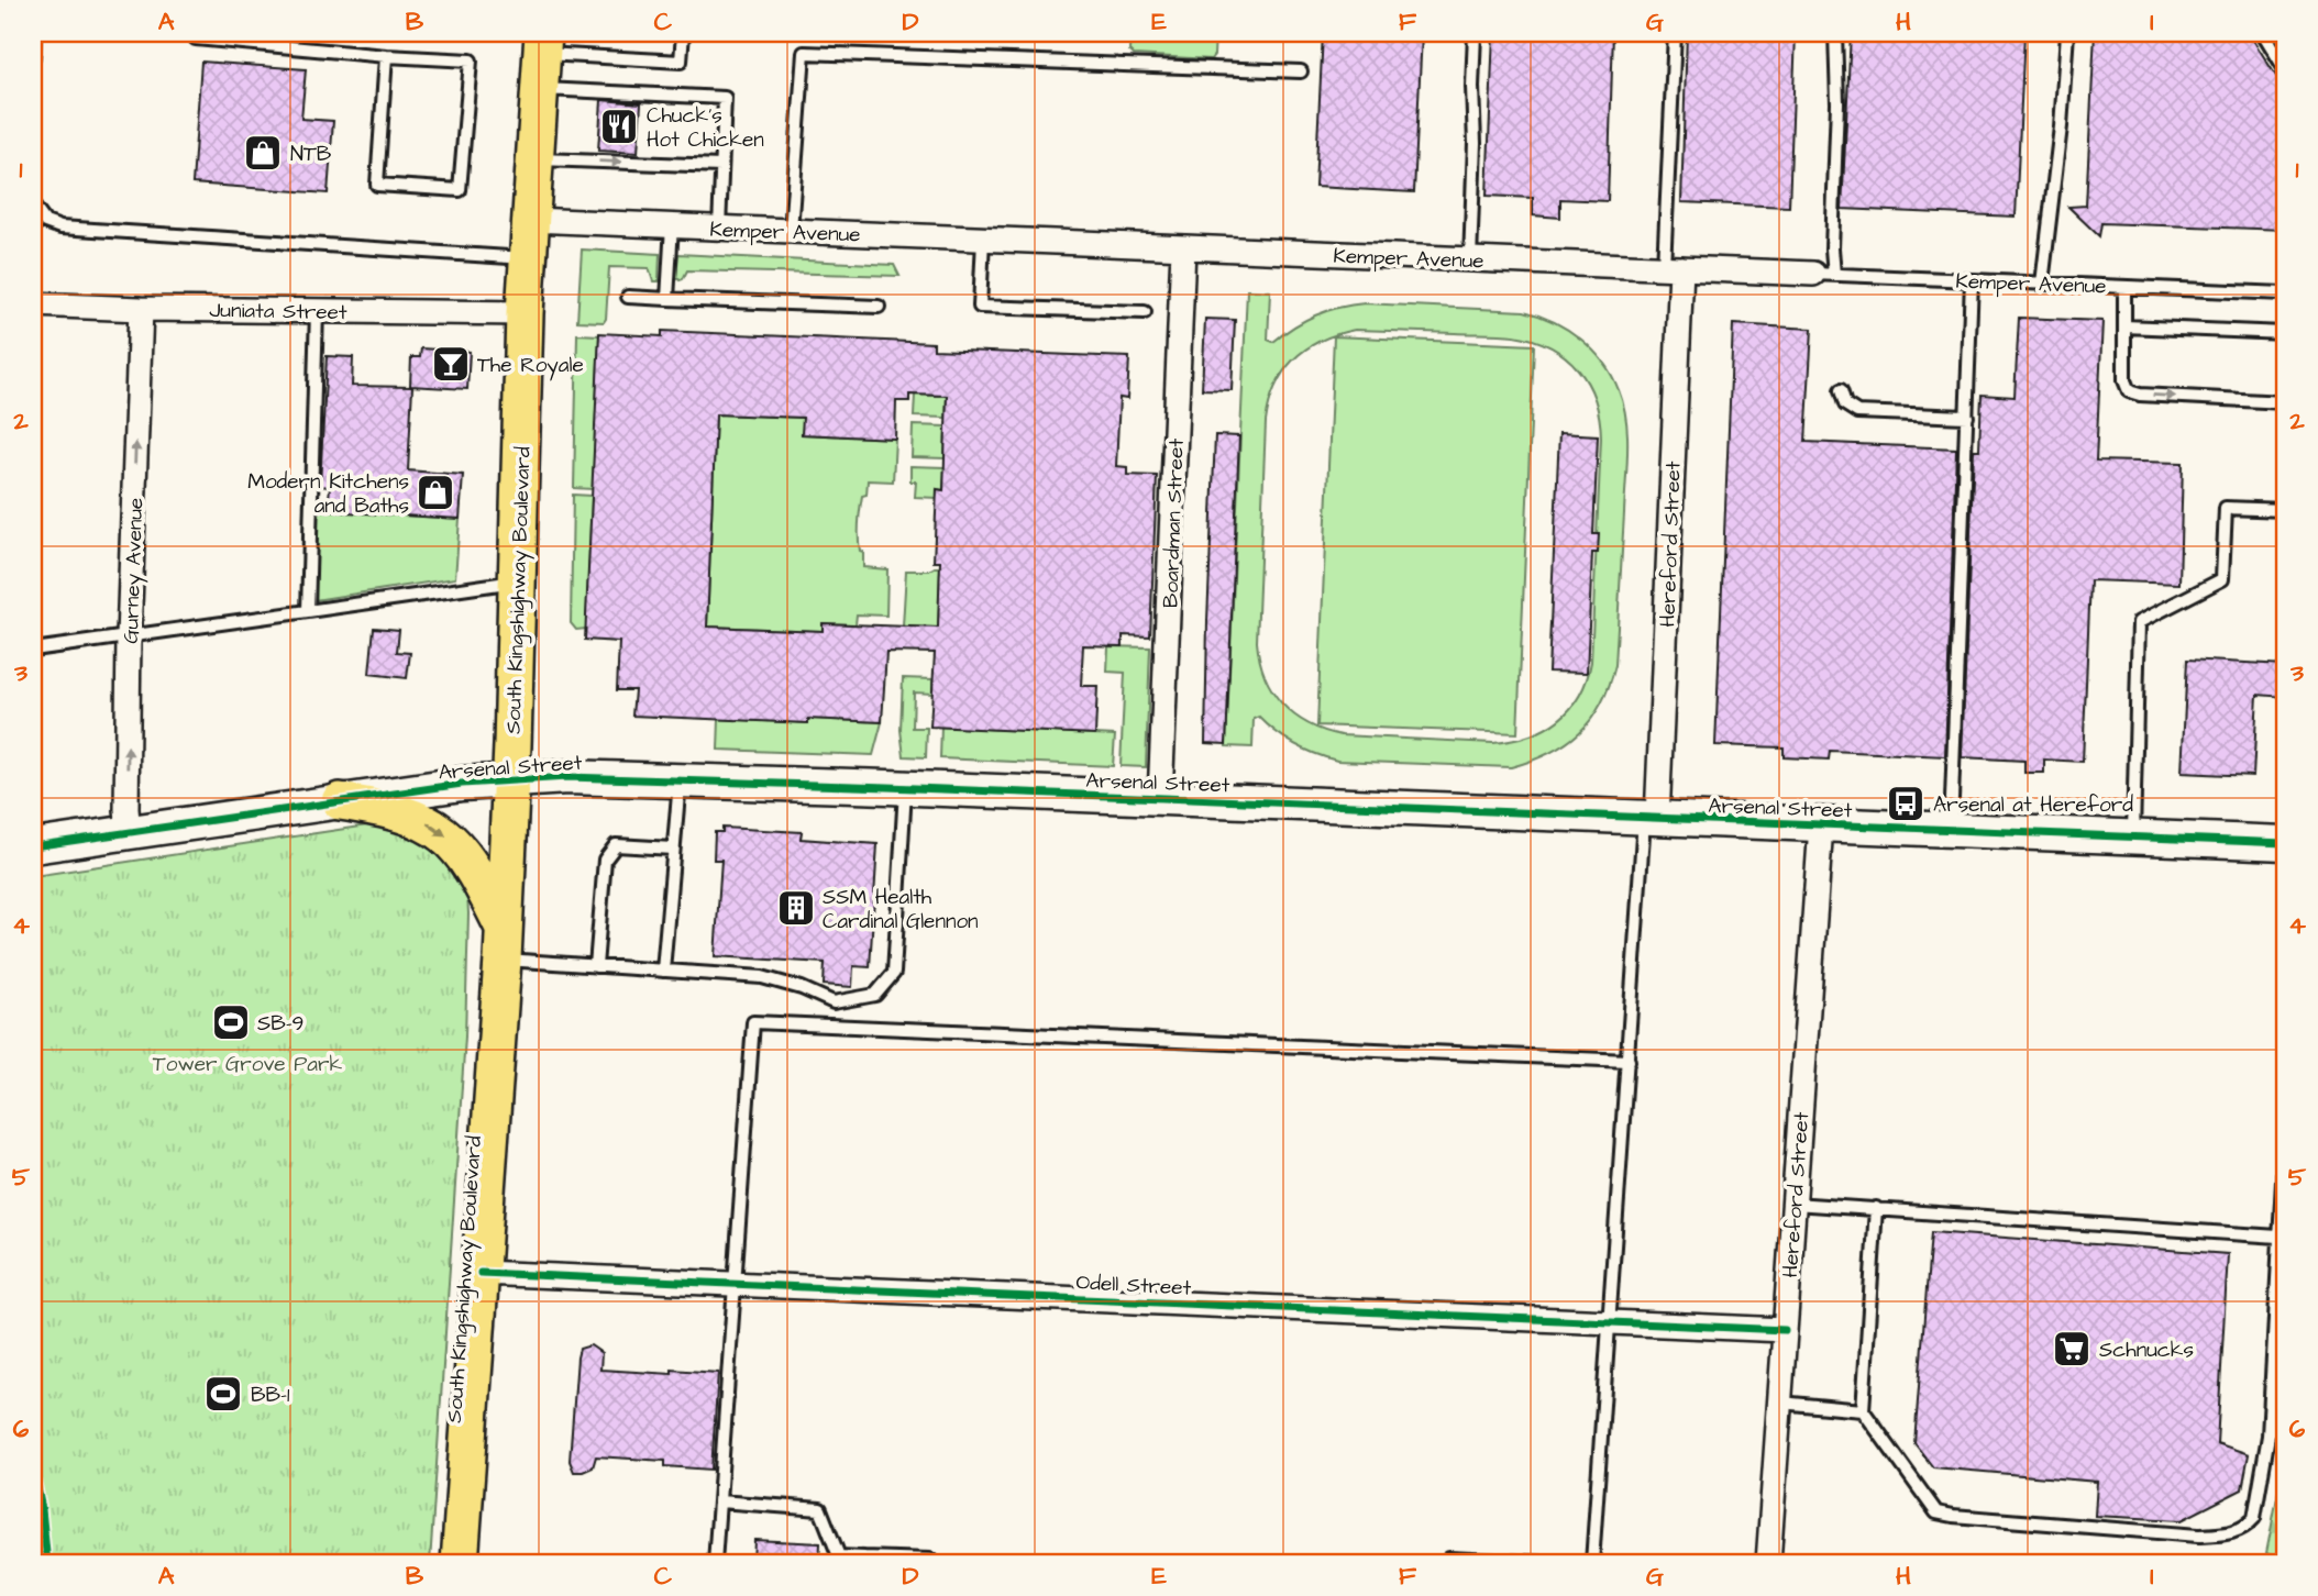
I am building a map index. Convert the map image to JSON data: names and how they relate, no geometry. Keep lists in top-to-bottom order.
{
  "streets": {
    "main road": ["South Kingshighway Boulevard", "Arsenal Street"],
    "street": [
      "Kemper Avenue",
      "Juniata Street",
      "Boardman Street",
      "Hereford Street",
      "Gurney Avenue",
      "Odell Street"
    ]
  },
  "crossings": [
    ["Kemper Avenue", "Boardman Street"],
    ["Kemper Avenue", "Hereford Street"],
    ["Kemper Avenue", "South Kingshighway Boulevard"],
    ["Juniata Street", "Gurney Avenue"],
    ["Juniata Street", "South Kingshighway Boulevard"],
    ["Boardman Street", "Arsenal Street"],
    ["Hereford Street", "Arsenal Street"],
    ["Hereford Street", "Odell Street"],
    ["Gurney Avenue", "Arsenal Street"],
    ["South Kingshighway Boulevard", "Arsenal Street"],
    ["South Kingshighway Boulevard", "Odell Street"]
  ],
  "one_way": ["Gurney Avenue"],
  "parks": ["Tower Grove Park"],
  "places": {
    "restaurant": ["Chuck's Hot Chicken"],
    "shop": ["NTB", "Modern Kitchens and Baths"],
    "bar": ["The Royale"],
    "bus stop": ["Arsenal at Hereford"],
    "building": ["SSM Health Cardinal Glennon"],
    "sports": ["SB-9", "BB-1"],
    "supermarket": ["Schnucks"]
  },
  "grid": {
    "columns": [
      "A",
      "B",
      "C",
      "D",
      "E",
      "F",
      "G",
      "H",
      "I"
    ],
    "rows": [
      "1",
      "2",
      "3",
      "4",
      "5",
      "6"
    ]
  }
}
